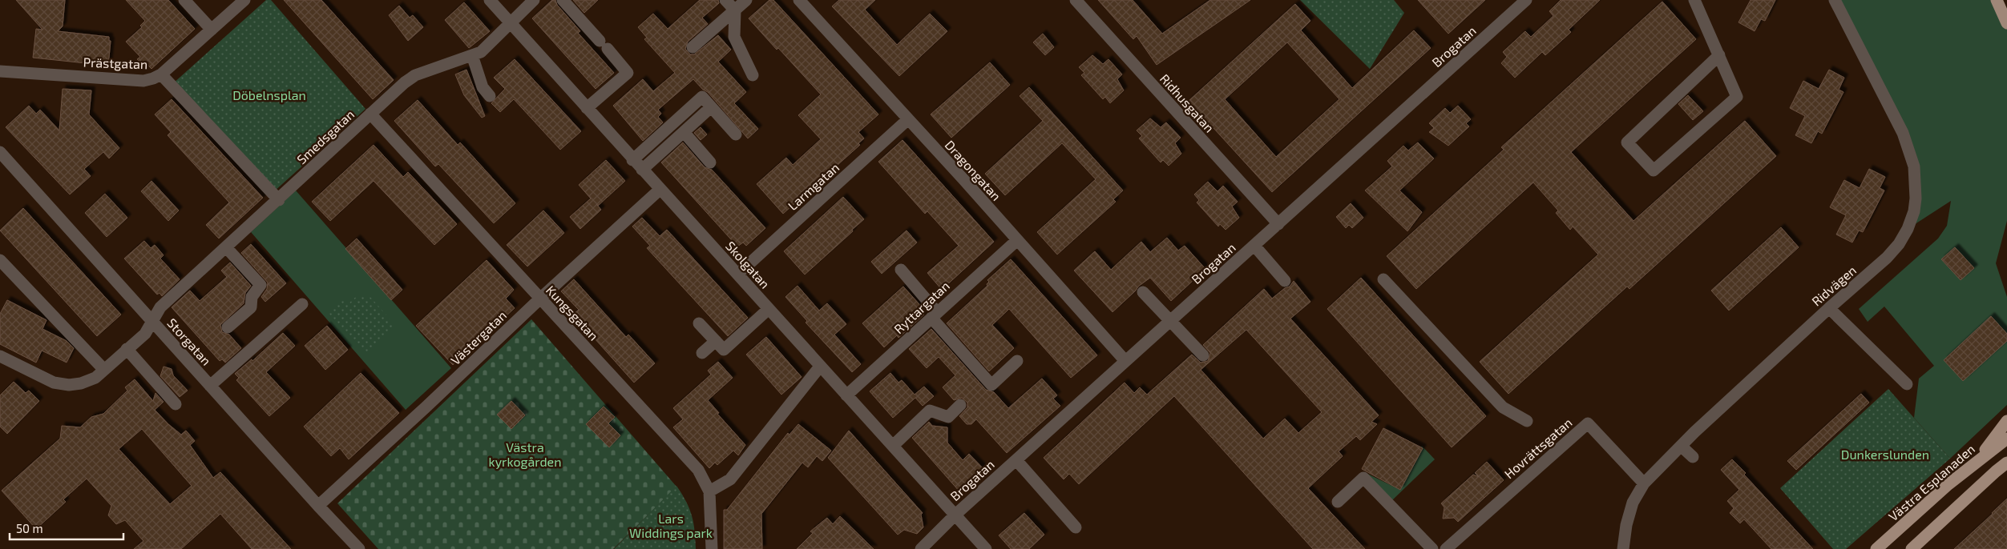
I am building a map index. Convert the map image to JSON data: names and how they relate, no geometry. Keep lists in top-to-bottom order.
{
  "streets": {
    "main road": ["Västra Esplanaden"],
    "street": [
      "Brogatan",
      "Prästgatan",
      "Ridhusgatan",
      "Smedsgatan",
      "Dragongatan",
      "Larmgatan",
      "Skolgatan",
      "Ridvägen",
      "Ryttargatan",
      "Kungsgatan",
      "Västergatan",
      "Storgatan",
      "Hovrättsgatan"
    ]
  },
  "crossings": [
    ["Brogatan", "Ridhusgatan"],
    ["Brogatan", "Dragongatan"],
    ["Brogatan", "Skolgatan"],
    ["Smedsgatan", "Skolgatan"],
    ["Smedsgatan", "Kungsgatan"],
    ["Smedsgatan", "Storgatan"],
    ["Dragongatan", "Larmgatan"],
    ["Dragongatan", "Ryttargatan"],
    ["Larmgatan", "Skolgatan"],
    ["Skolgatan", "Ryttargatan"],
    ["Skolgatan", "Västergatan"],
    ["Ridvägen", "Hovrättsgatan"],
    ["Kungsgatan", "Västergatan"],
    ["Västergatan", "Storgatan"]
  ],
  "parks": [
    "Döbelnsplan",
    "Västra kyrkogården",
    "Dunkerslunden",
    "Lars Widdings park"
  ],
  "scale_bar": "50 m"
}
